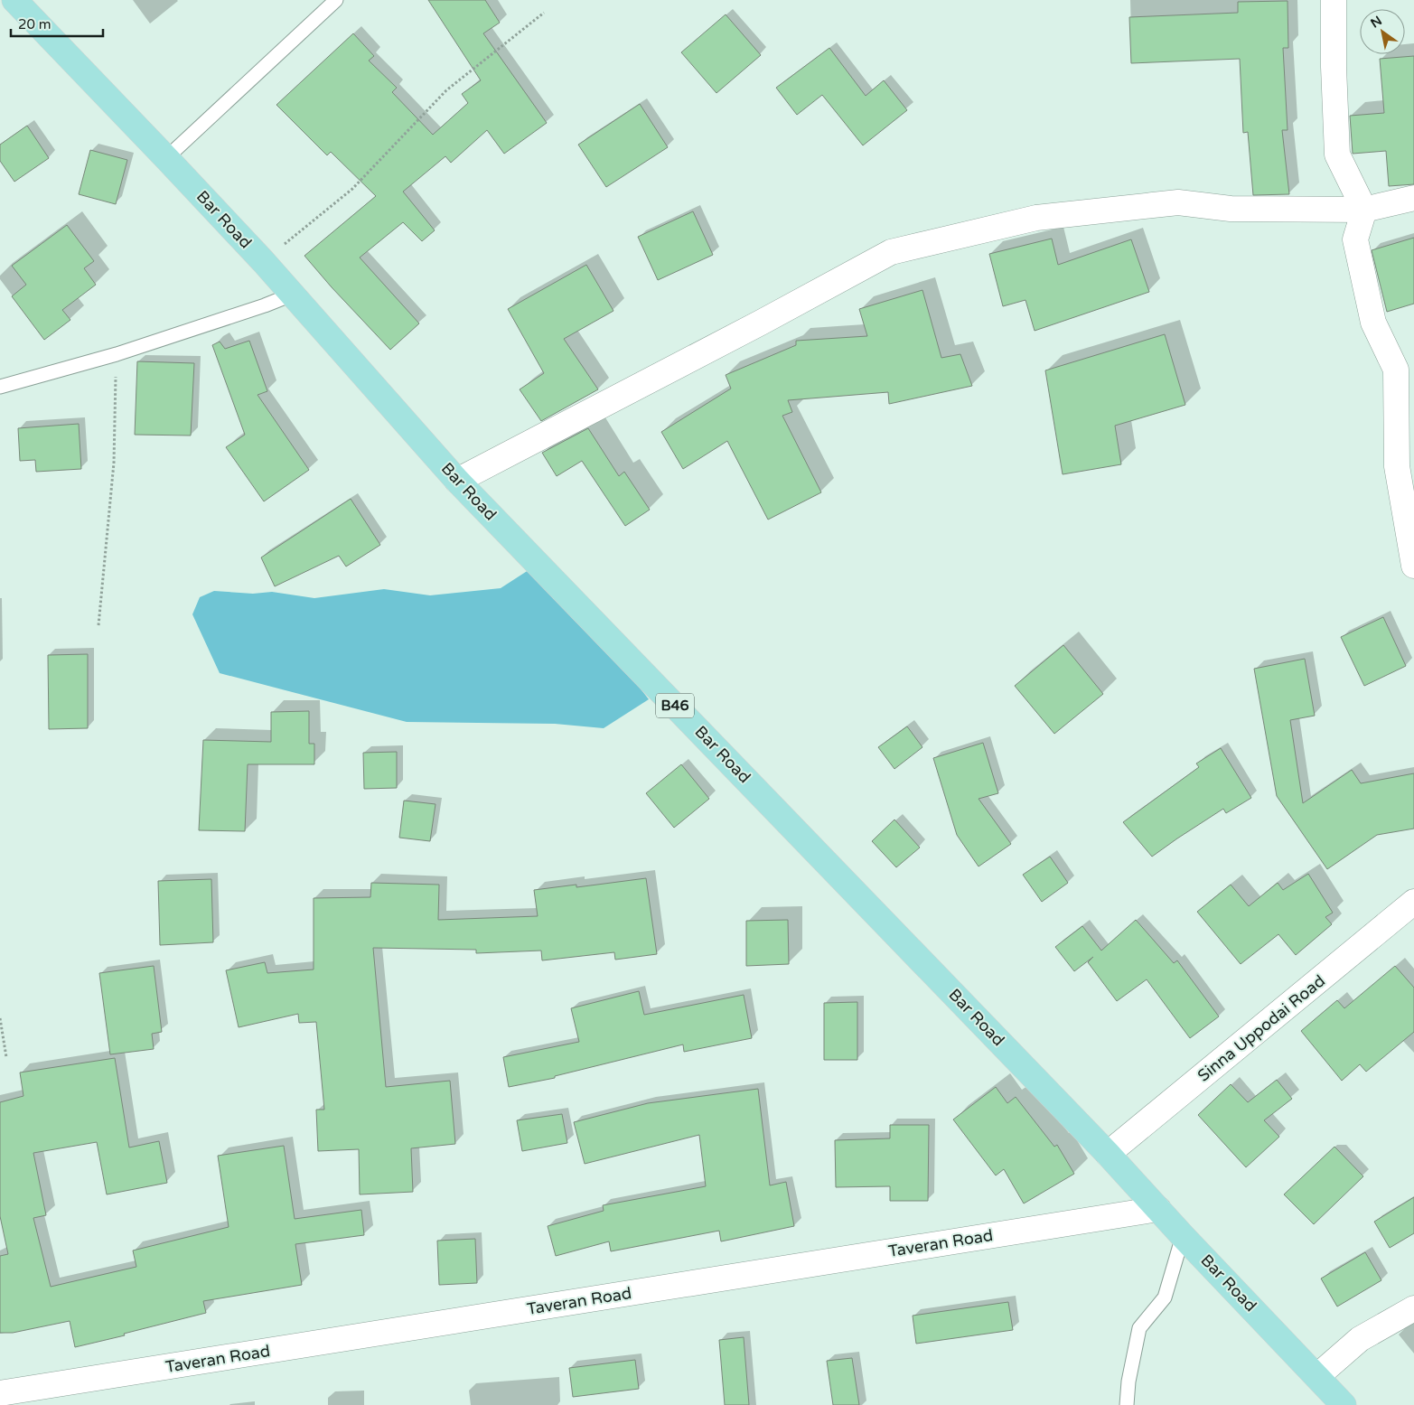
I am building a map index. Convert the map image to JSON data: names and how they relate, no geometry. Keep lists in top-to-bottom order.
{
  "streets": {
    "main road": ["Bar Road", "B46"],
    "street": ["Sinna Uppodai Road", "Taveran Road"]
  },
  "crossings": [
    ["Bar Road", "Sinna Uppodai Road"],
    ["Bar Road", "Taveran Road"]
  ],
  "scale_bar": "20 m",
  "north": "top left"
}
